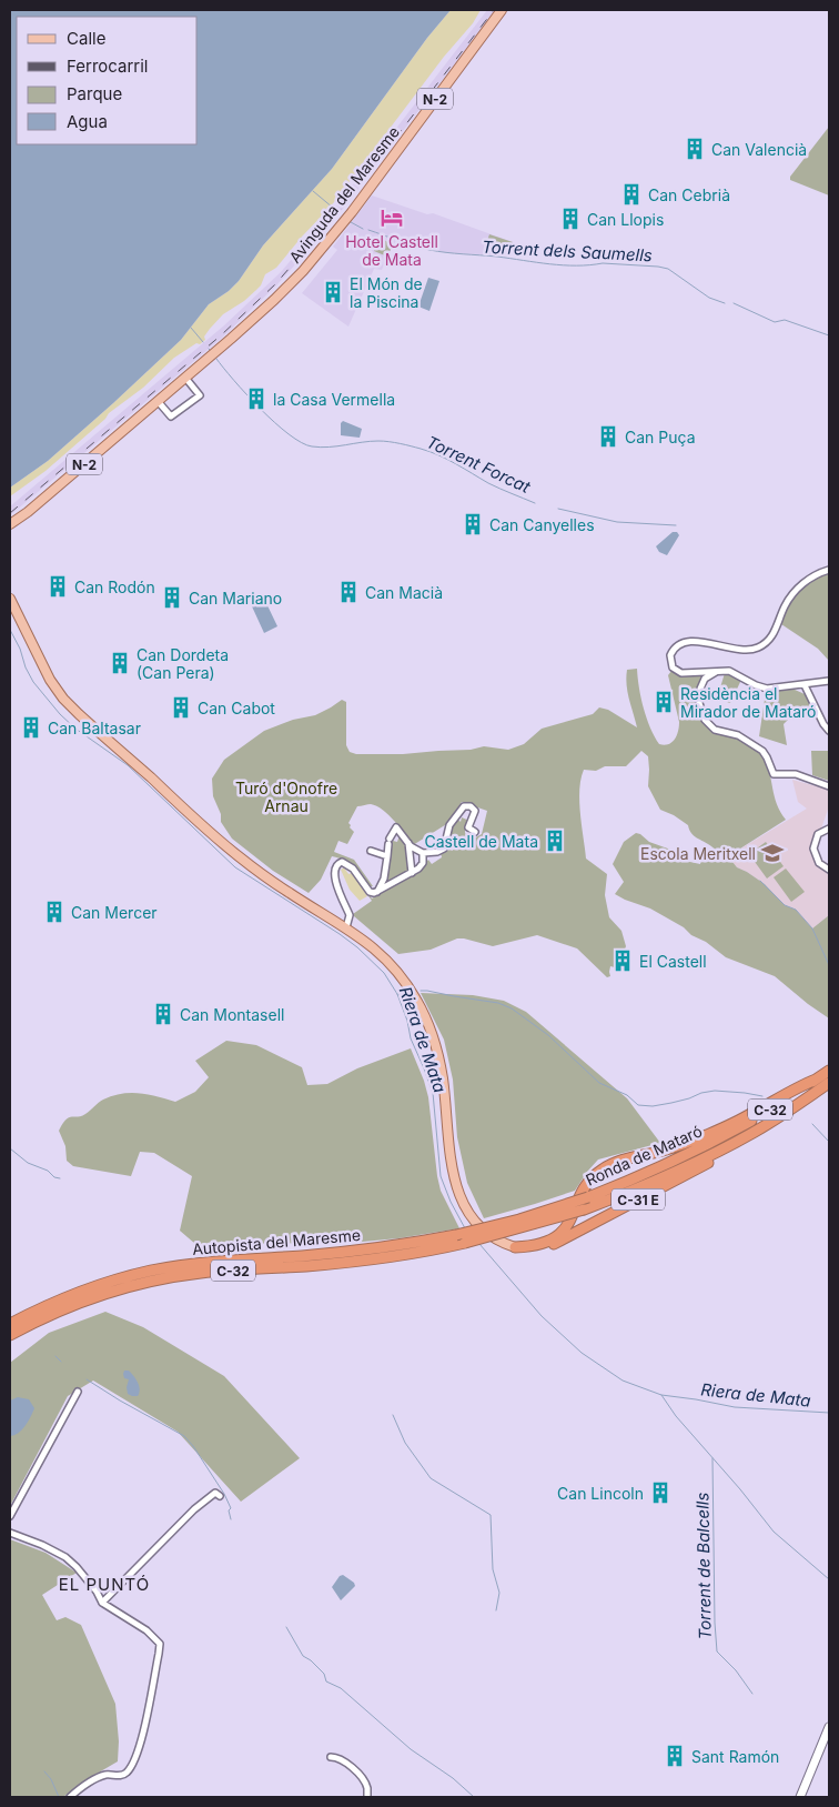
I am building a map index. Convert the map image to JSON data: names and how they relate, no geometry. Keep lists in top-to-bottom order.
{
  "streets": {
    "highway": [
      "C-32",
      "Ronda de Mataró",
      "C-31 E",
      "Autopista del Maresme"
    ],
    "main road": ["N-2", "Avinguda del Maresme"]
  },
  "crossings": [
    ["Ronda de Mataró", "C-31 E"],
    ["Ronda de Mataró", "Autopista del Maresme"]
  ],
  "districts": ["EL PUNTÓ"],
  "water": [
    "Torrent dels Saumells",
    "Torrent Forcat",
    "Riera de Mata",
    "Torrent de Balcells"
  ],
  "parks": ["Turó d'Onofre Arnau"],
  "places": {
    "building": [
      "Can Valencià",
      "Can Cebrià",
      "Can Llopis",
      "El Món de la Piscina",
      "la Casa Vermella",
      "Can Puça",
      "Can Canyelles",
      "Can Rodón",
      "Can Macià",
      "Can Mariano",
      "Can Dordeta (Can Pera)",
      "Residència el Mirador de Mataró",
      "Can Cabot",
      "Can Baltasar",
      "Castell de Mata",
      "Can Mercer",
      "El Castell",
      "Can Montasell",
      "Can Lincoln",
      "Sant Ramón"
    ],
    "hotel": ["Hotel Castell de Mata"],
    "school or university": ["Escola Meritxell"]
  },
  "legend": [
    "Calle",
    "Ferrocarril",
    "Parque",
    "Agua"
  ]
}
